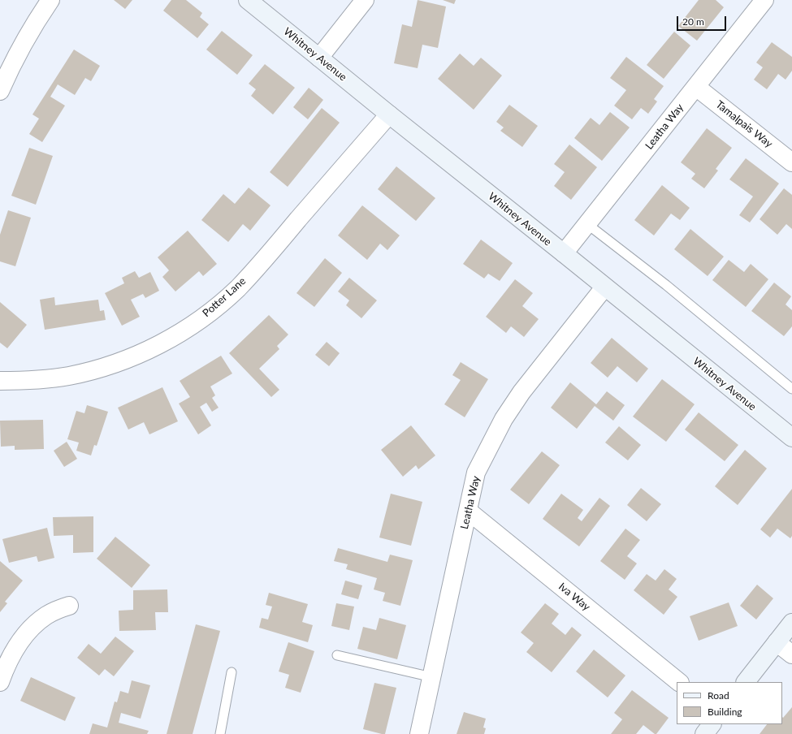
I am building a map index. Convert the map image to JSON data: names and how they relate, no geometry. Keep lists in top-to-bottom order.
{
  "streets": {
    "street": [
      "Whitney Avenue",
      "Tamalpais Way",
      "Leatha Way",
      "Potter Lane",
      "Iva Way"
    ]
  },
  "crossings": [
    ["Whitney Avenue", "Leatha Way"],
    ["Whitney Avenue", "Potter Lane"],
    ["Tamalpais Way", "Leatha Way"],
    ["Leatha Way", "Iva Way"]
  ],
  "legend": ["Road", "Building"],
  "scale_bar": "20 m"
}
